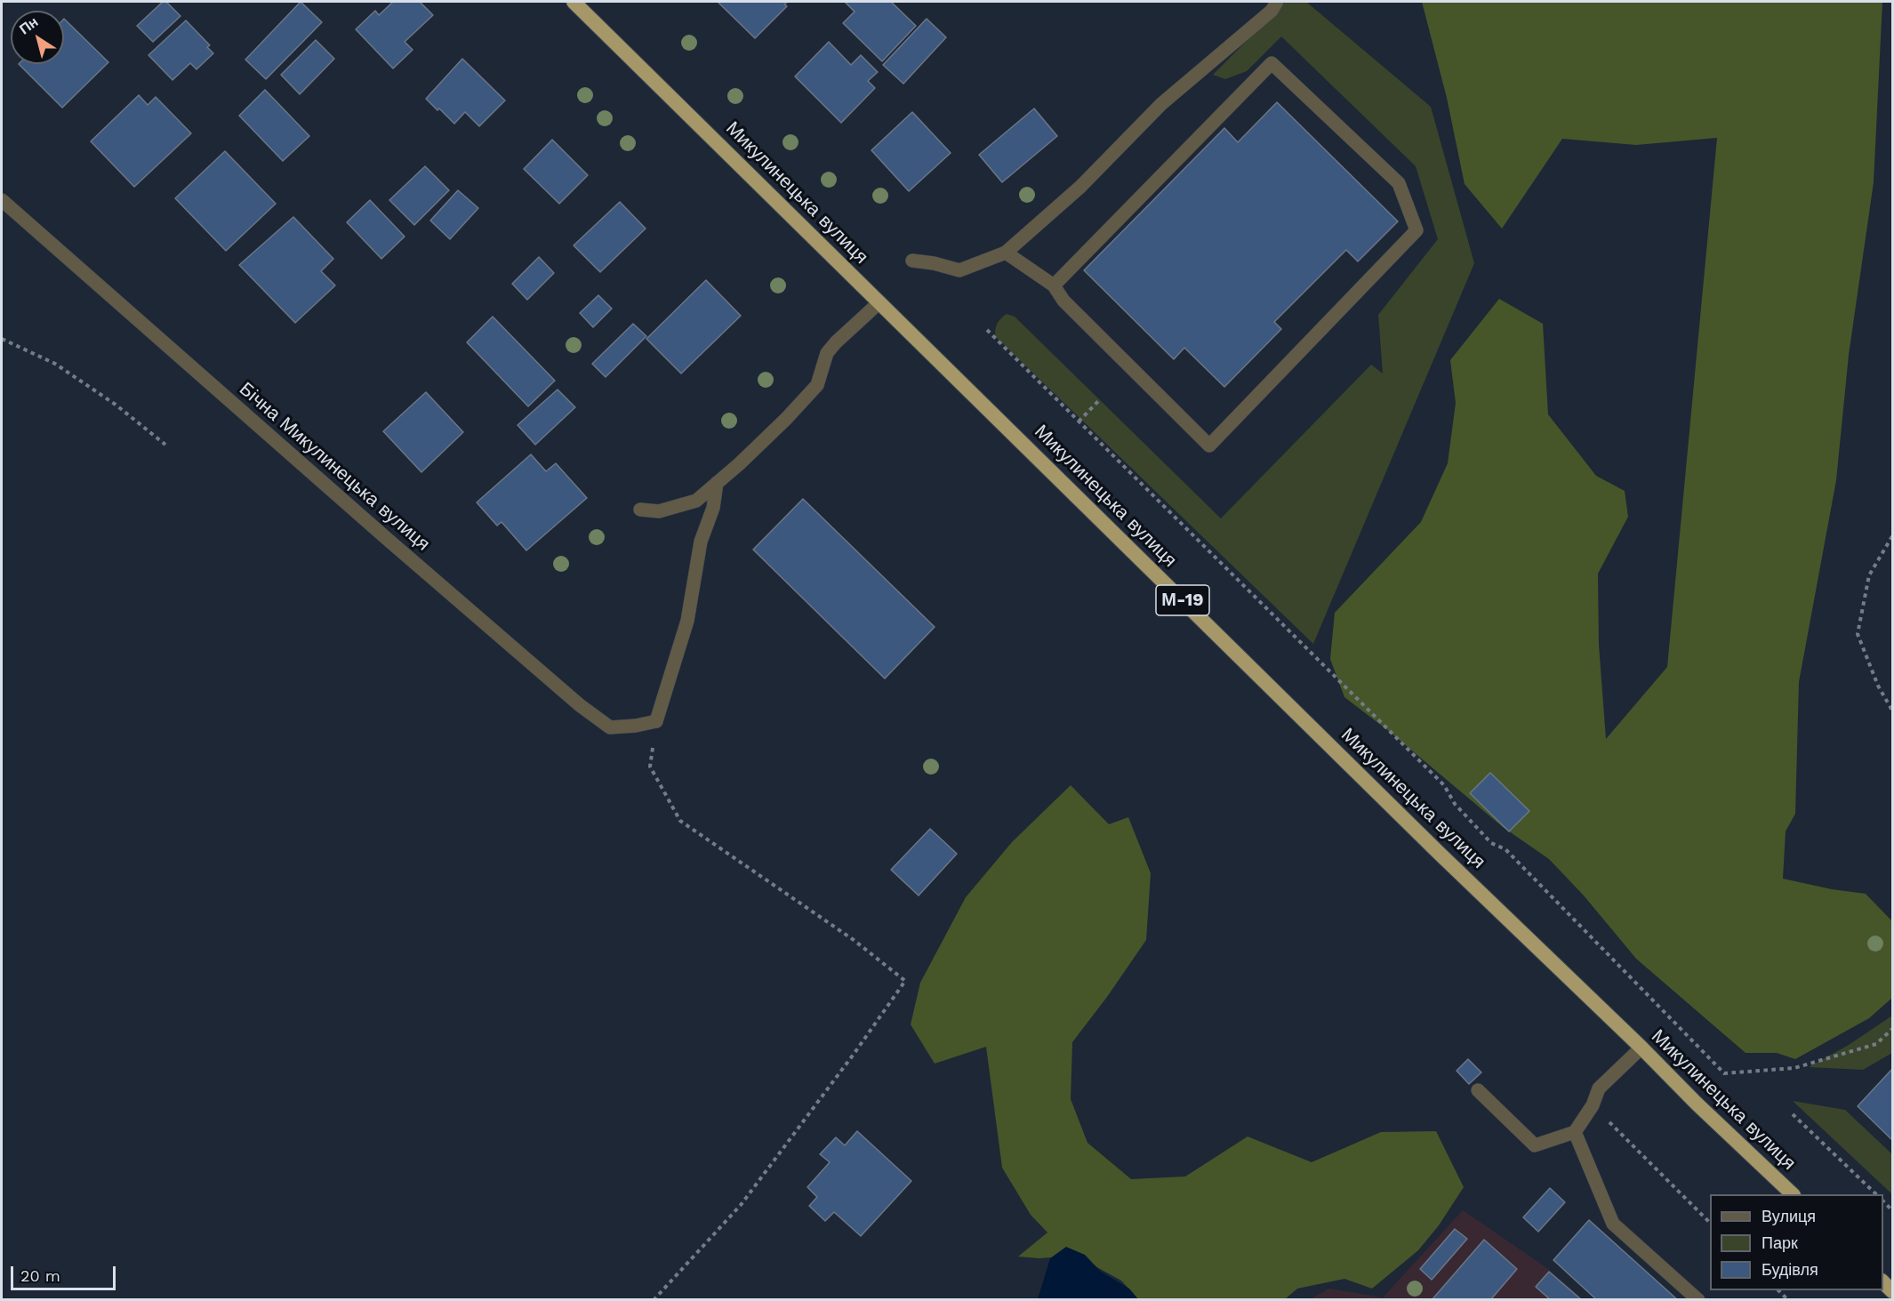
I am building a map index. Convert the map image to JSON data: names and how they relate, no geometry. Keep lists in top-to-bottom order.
{
  "streets": {
    "highway": ["Микулинецька вулиця", "М-19"],
    "street": ["Бічна Микулинецька вулиця"]
  },
  "legend": ["Вулиця", "Парк", "Будівля"],
  "scale_bar": "20 m",
  "north": "top left"
}
